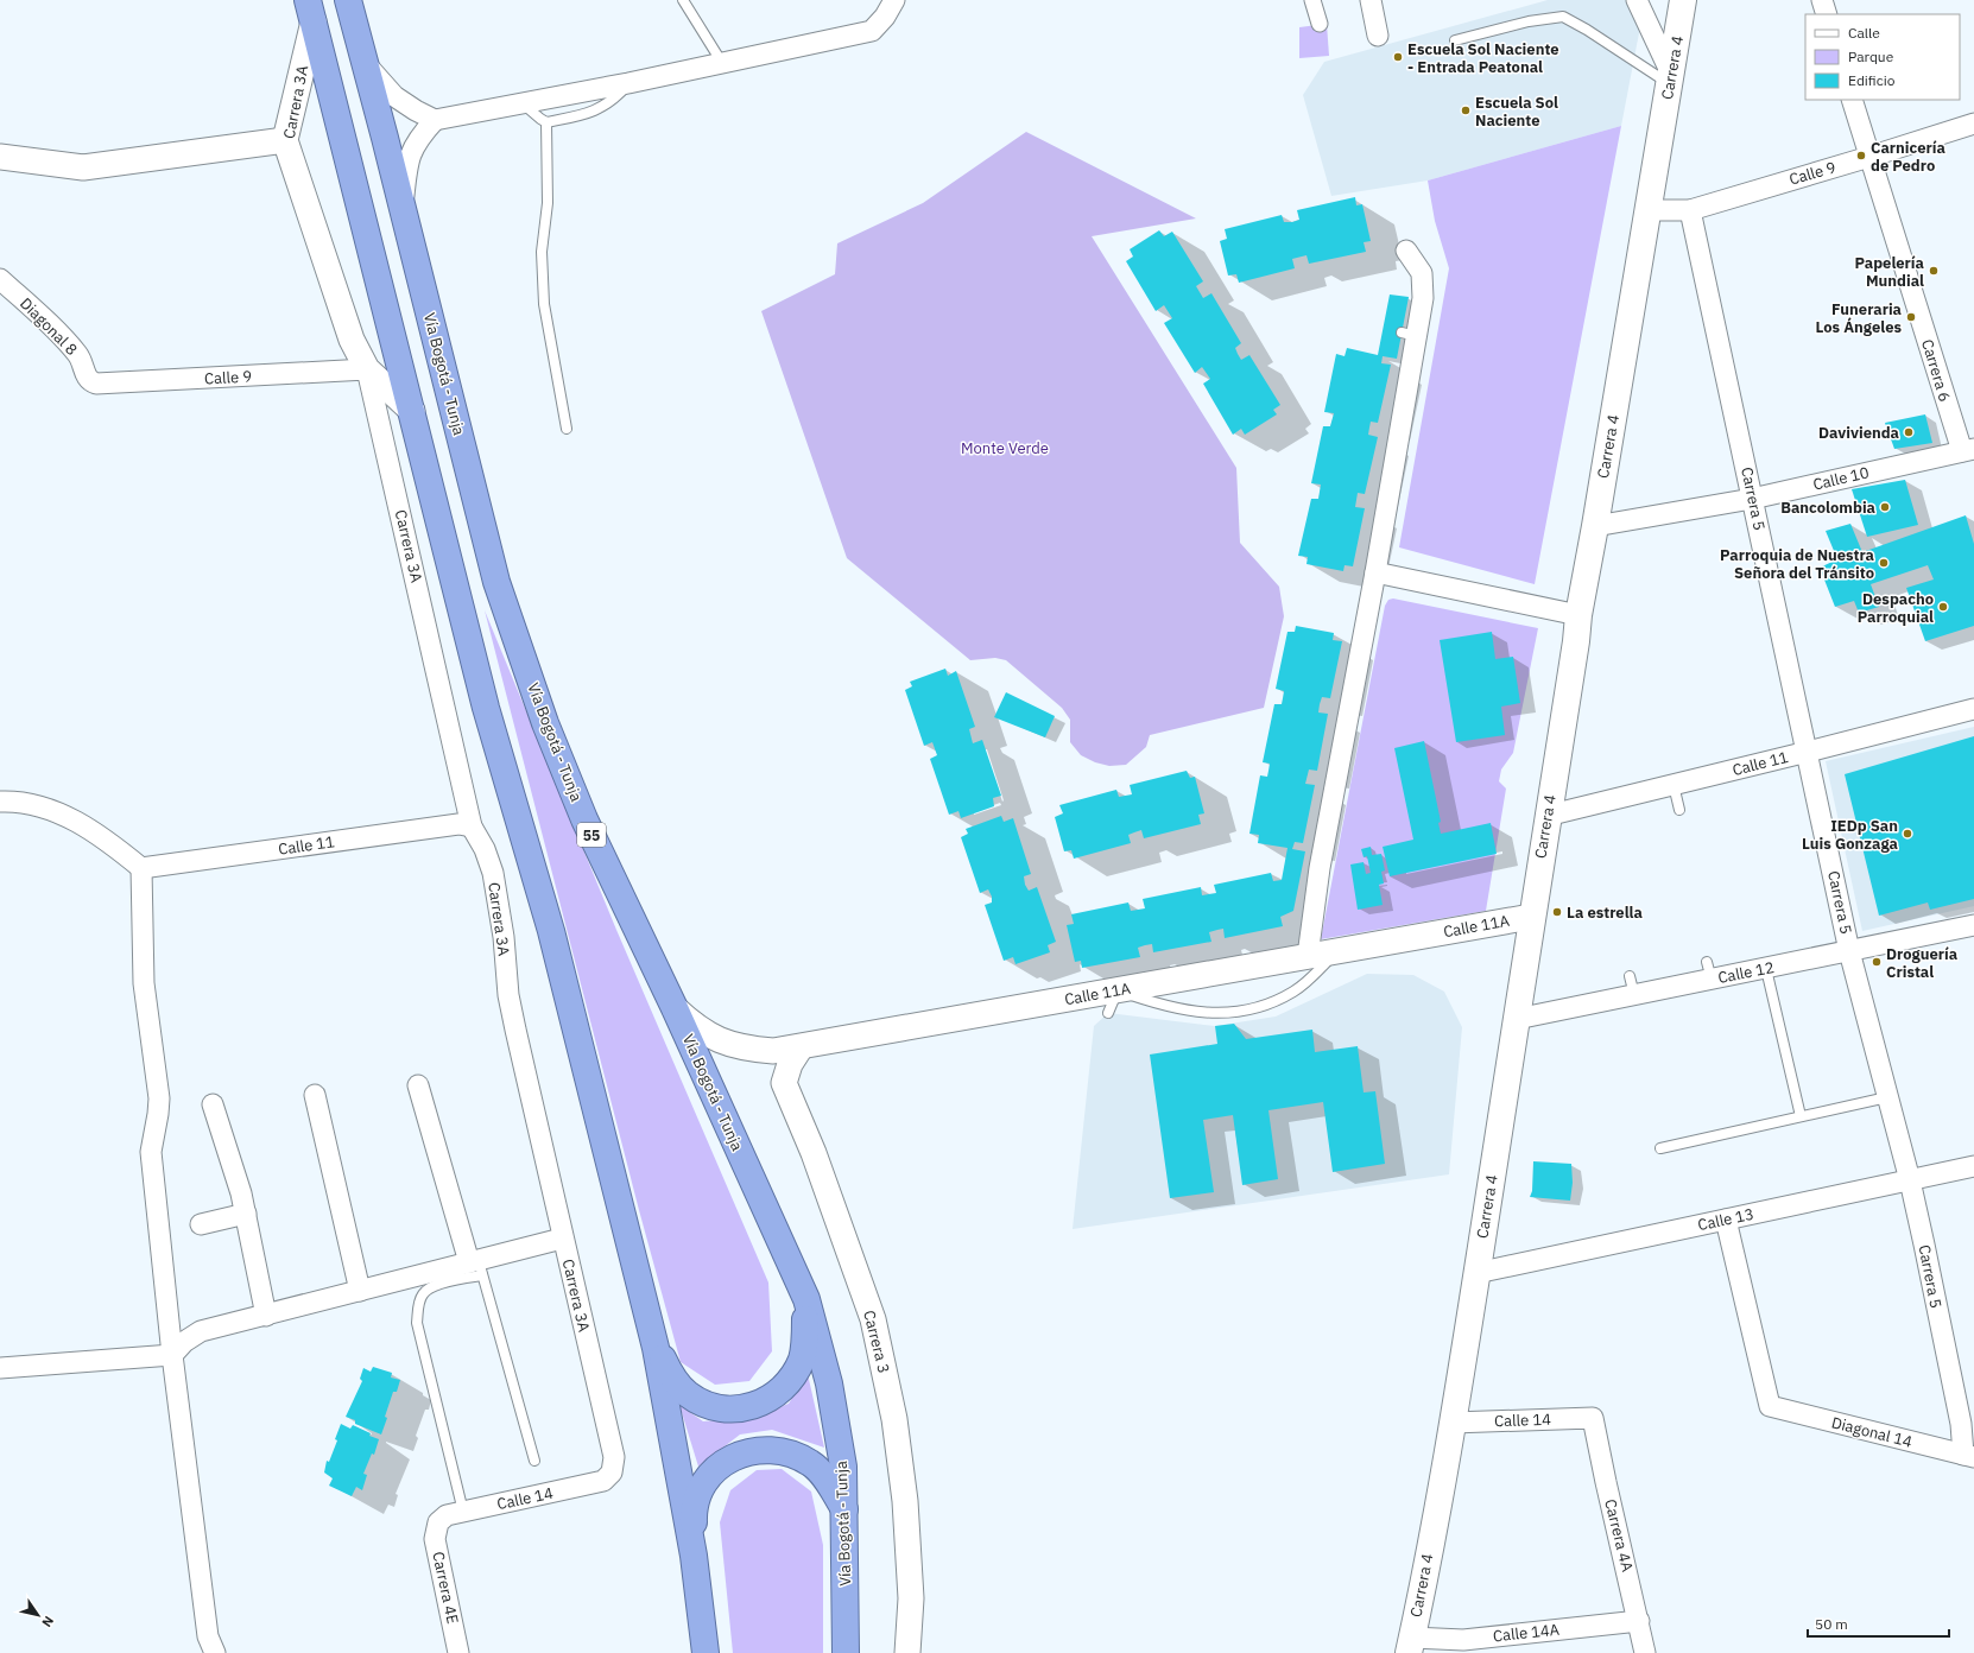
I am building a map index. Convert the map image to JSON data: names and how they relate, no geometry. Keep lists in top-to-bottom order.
{
  "streets": {
    "highway": ["Vía Bogotá - Tunja", "55"],
    "main road": ["Carrera 4"],
    "street": [
      "Carrera 3A",
      "Calle 9",
      "Diagonal 8",
      "Carrera 6",
      "Calle 10",
      "Carrera 5",
      "Calle 11",
      "Calle 11A",
      "Calle 12",
      "Calle 13",
      "Carrera 3",
      "Calle 14",
      "Diagonal 14",
      "Carrera 4A",
      "Carrera 4E",
      "Calle 14A"
    ]
  },
  "crossings": [
    ["Carrera 4", "Calle 9"],
    ["Carrera 4", "Calle 10"],
    ["Carrera 4", "Calle 11"],
    ["Carrera 4", "Calle 11A"],
    ["Carrera 4", "Calle 12"],
    ["Carrera 4", "Calle 13"],
    ["Carrera 4", "Calle 14"],
    ["Carrera 4", "Calle 14A"],
    ["Carrera 3A", "Calle 9"],
    ["Carrera 3A", "Calle 11"],
    ["Carrera 3A", "Calle 14"],
    ["Calle 9", "Diagonal 8"],
    ["Calle 9", "Carrera 6"],
    ["Calle 9", "Carrera 5"],
    ["Carrera 6", "Calle 10"],
    ["Vía Bogotá - Tunja", "Calle 11A"],
    ["Calle 10", "Carrera 5"],
    ["Carrera 5", "Calle 11"],
    ["Carrera 5", "Calle 12"],
    ["Carrera 5", "Calle 13"],
    ["Carrera 5", "Diagonal 14"],
    ["Calle 11A", "Carrera 3"],
    ["Calle 13", "Diagonal 14"],
    ["Calle 14", "Carrera 4A"],
    ["Calle 14", "Carrera 4E"],
    ["Carrera 4A", "Calle 14A"]
  ],
  "parks": ["Monte Verde"],
  "places": [
    "Escuela Sol Naciente - Entrada Peatonal",
    "Escuela Sol Naciente",
    "Carnicería de Pedro",
    "Papelería Mundial",
    "Funeraria Los Ángeles",
    "Davivienda",
    "Bancolombia",
    "Parroquia de Nuestra Señora del Tránsito",
    "Despacho Parroquial",
    "IEDp San Luis Gonzaga",
    "La estrella",
    "Droguería Cristal"
  ],
  "legend": ["Calle", "Parque", "Edificio"],
  "scale_bar": "50 m",
  "north": "bottom right"
}
